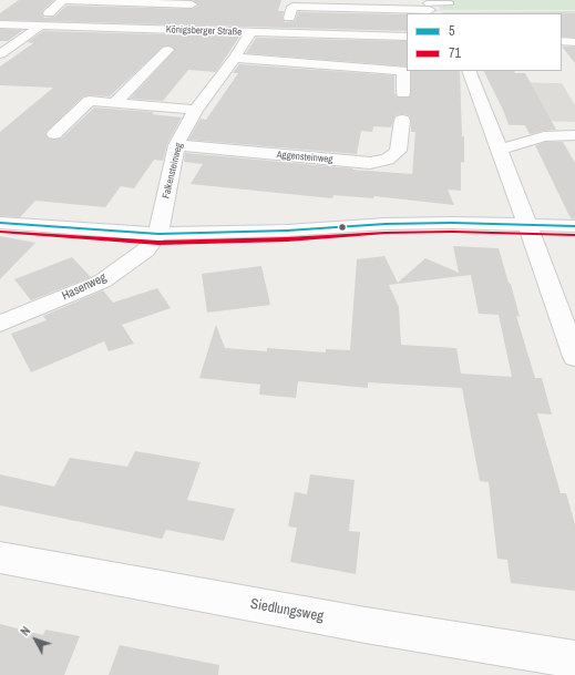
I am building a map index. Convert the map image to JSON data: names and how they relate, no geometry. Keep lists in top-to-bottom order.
{
  "streets": {
    "street": [
      "Königsberger Straße",
      "Aggensteinweg",
      "Falkensteinweg",
      "Hasenweg",
      "Siedlungsweg"
    ]
  },
  "crossings": [
    ["Königsberger Straße", "Falkensteinweg"],
    ["Aggensteinweg", "Falkensteinweg"],
    ["Falkensteinweg", "Hasenweg"]
  ],
  "lines": ["transit line 5", "transit line 71"],
  "legend": ["5", "71"],
  "north": "top left"
}
